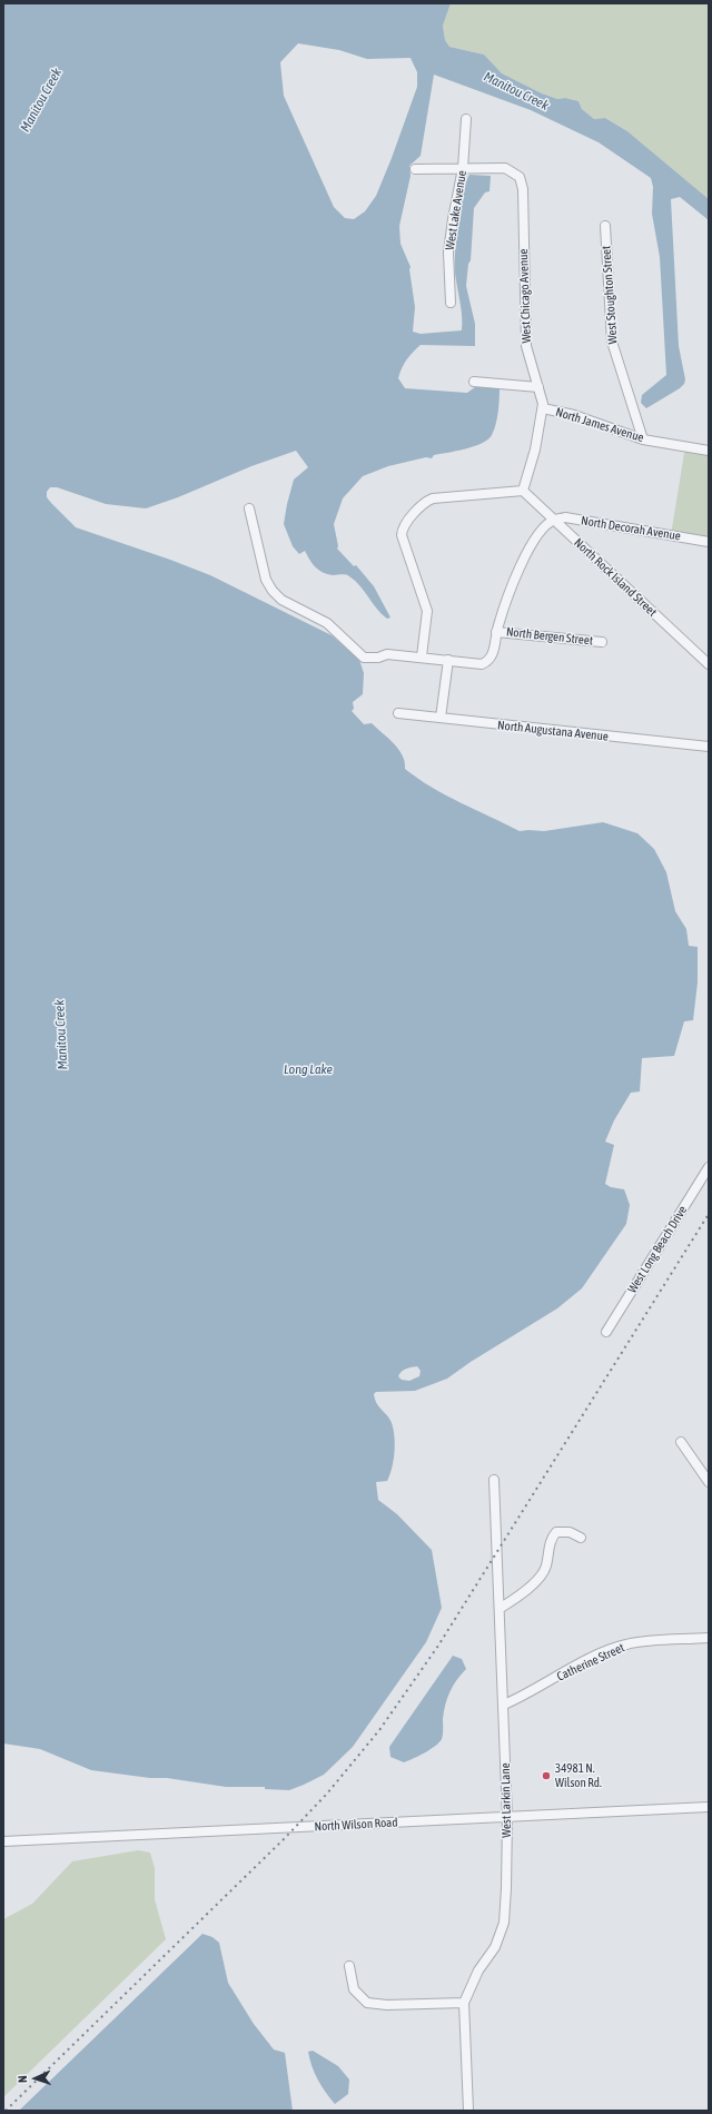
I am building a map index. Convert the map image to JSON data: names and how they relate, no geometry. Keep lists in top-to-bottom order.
{
  "streets": {
    "street": [
      "West Lake Avenue",
      "West Stoughton Street",
      "West Chicago Avenue",
      "North James Avenue",
      "North Decorah Avenue",
      "North Rock Island Street",
      "North Bergen Street",
      "North Augustana Avenue",
      "West Long Beach Drive",
      "Catherine Street",
      "West Larkin Lane",
      "North Wilson Road"
    ]
  },
  "crossings": [
    ["West Lake Avenue", "West Chicago Avenue"],
    ["West Stoughton Street", "North James Avenue"],
    ["West Chicago Avenue", "North James Avenue"],
    ["West Chicago Avenue", "North Rock Island Street"],
    ["North Decorah Avenue", "North Rock Island Street"],
    ["Catherine Street", "West Larkin Lane"],
    ["West Larkin Lane", "North Wilson Road"]
  ],
  "water": ["Manitou Creek", "Long Lake"],
  "places": ["34981 N. Wilson Rd."],
  "north": "left"
}
